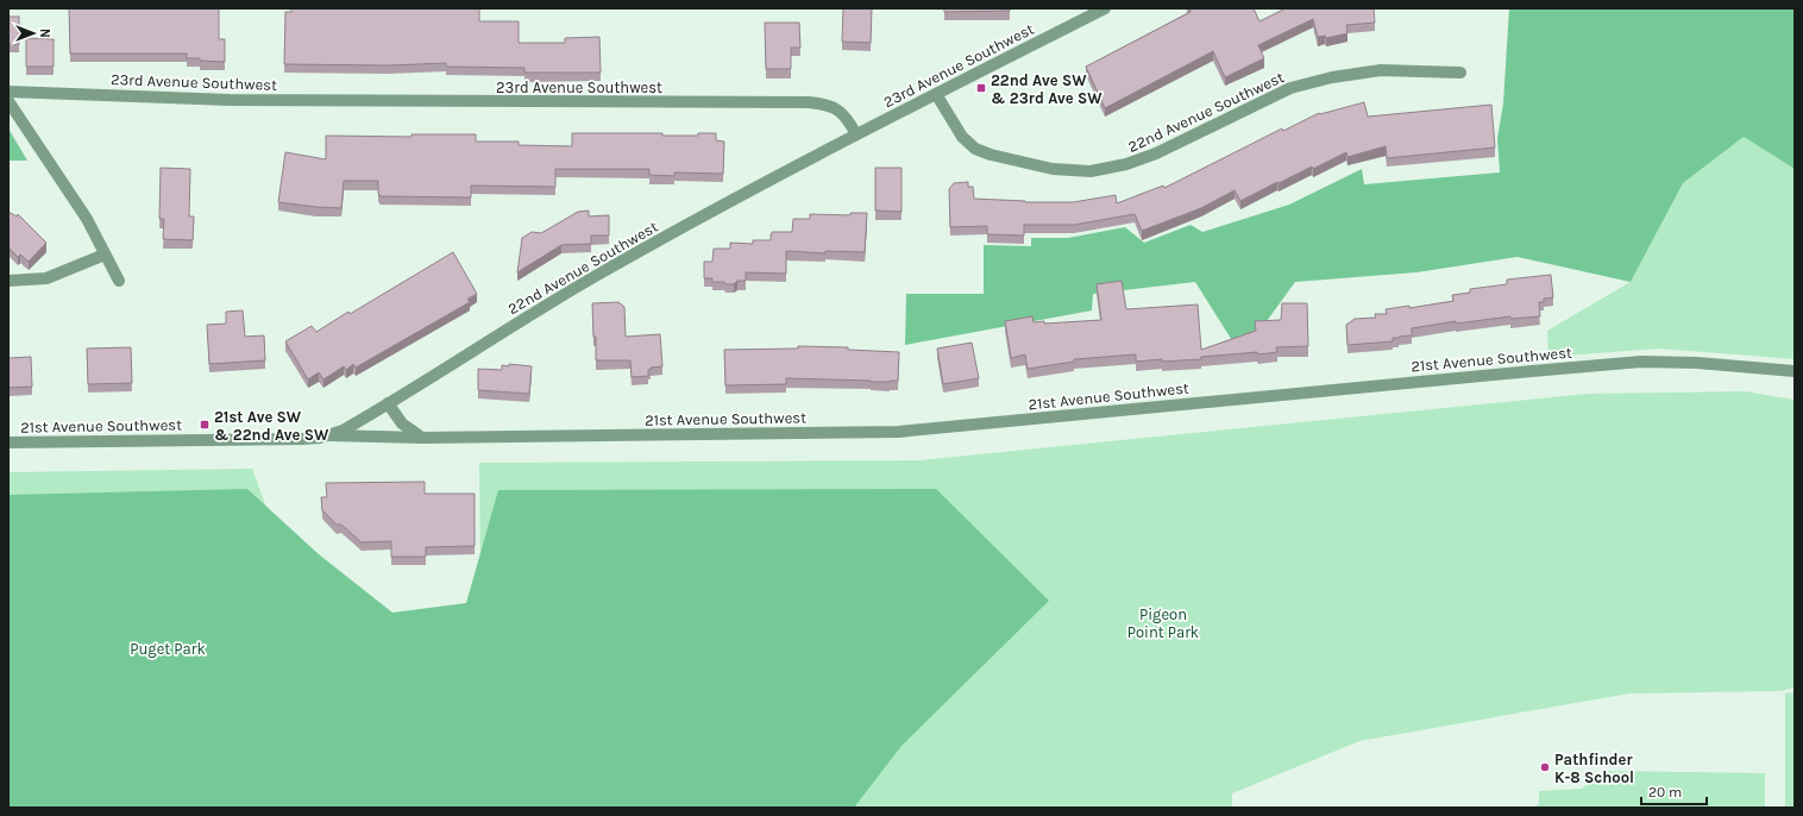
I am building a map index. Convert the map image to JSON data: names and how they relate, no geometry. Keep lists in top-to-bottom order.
{
  "streets": {
    "street": ["23rd Avenue Southwest", "22nd Avenue Southwest", "21st Avenue Southwest"]
  },
  "crossings": [
    ["23rd Avenue Southwest", "22nd Avenue Southwest"],
    ["22nd Avenue Southwest", "21st Avenue Southwest"]
  ],
  "parks": ["Pigeon Point Park", "Puget Park"],
  "places": {
    "transit": ["22nd Ave SW & 23rd Ave SW", "21st Ave SW & 22nd Ave SW"],
    "other": ["Pathfinder K-8 School"]
  },
  "scale_bar": "20 m",
  "north": "right"
}
